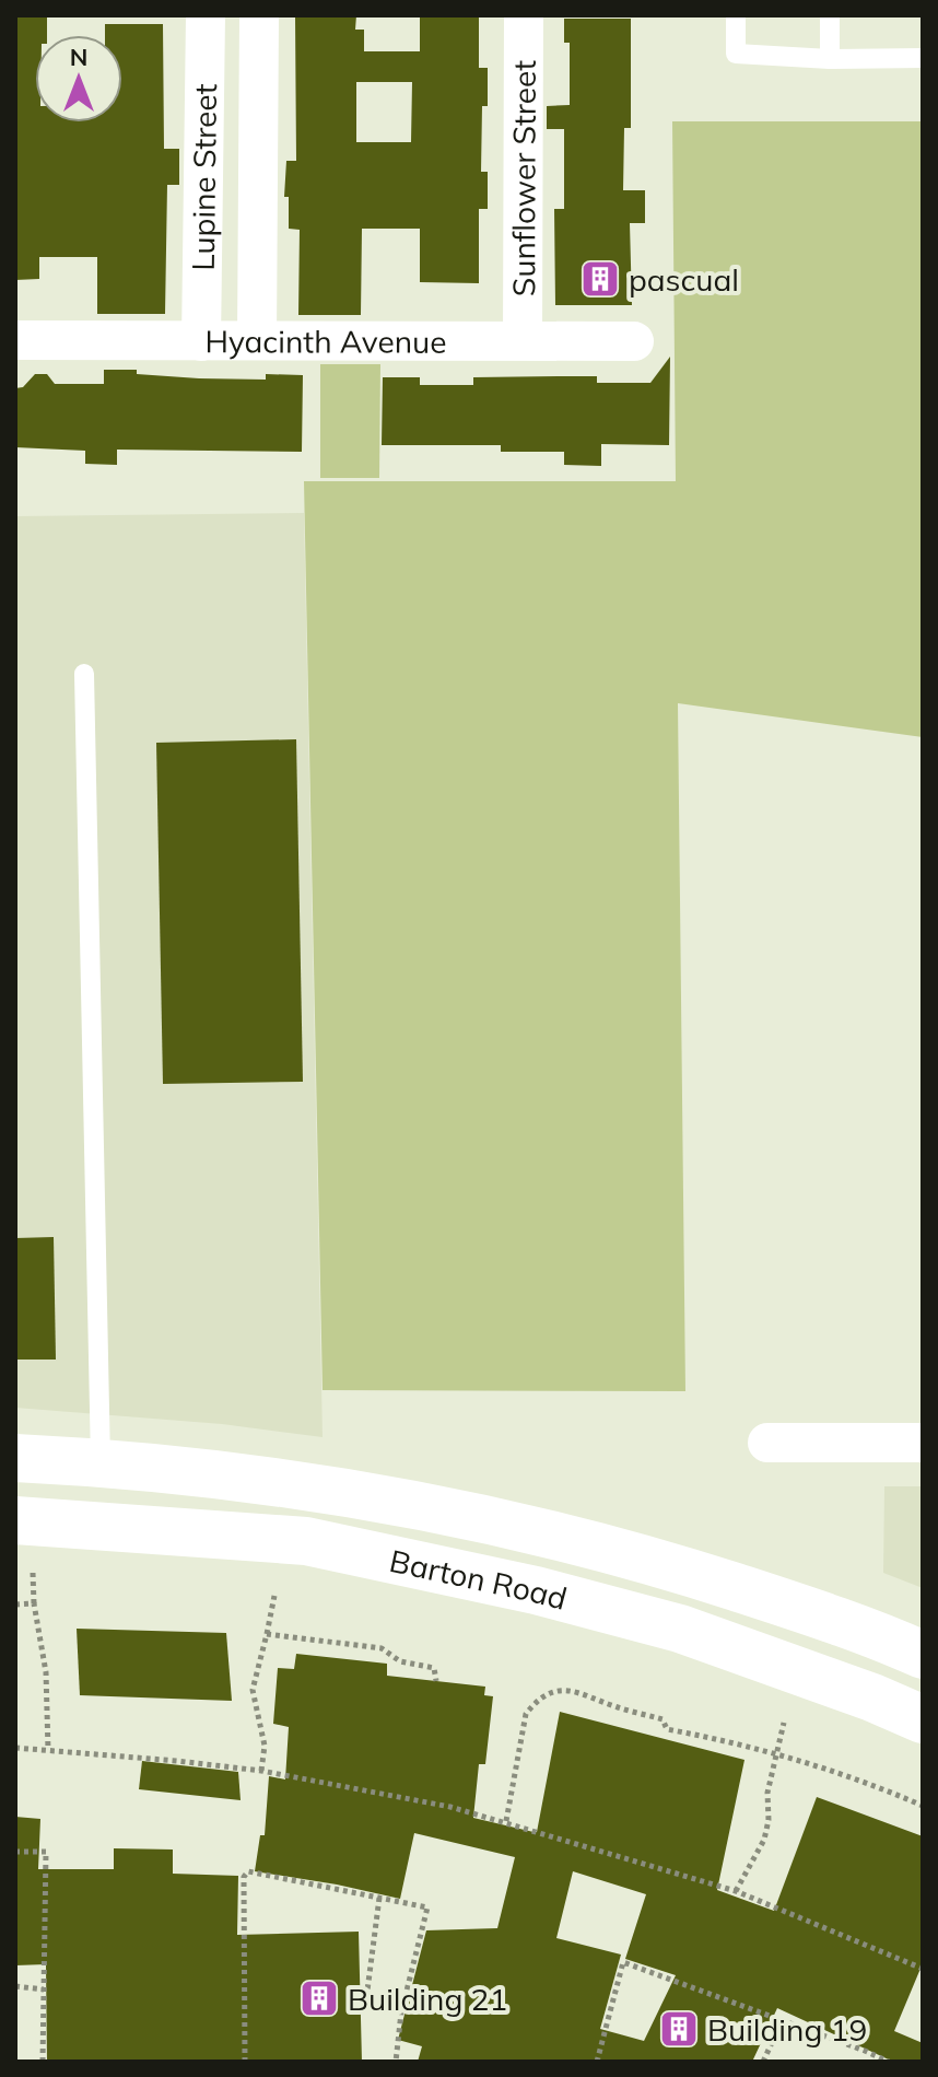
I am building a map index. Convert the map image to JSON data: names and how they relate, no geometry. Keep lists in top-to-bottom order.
{
  "streets": {
    "main road": ["Barton Road"],
    "street": ["Lupine Street", "Sunflower Street", "Hyacinth Avenue"]
  },
  "crossings": [
    ["Lupine Street", "Hyacinth Avenue"],
    ["Sunflower Street", "Hyacinth Avenue"]
  ],
  "places": {
    "building": ["pascual", "Building 21", "Building 19"]
  },
  "north": "top"
}
